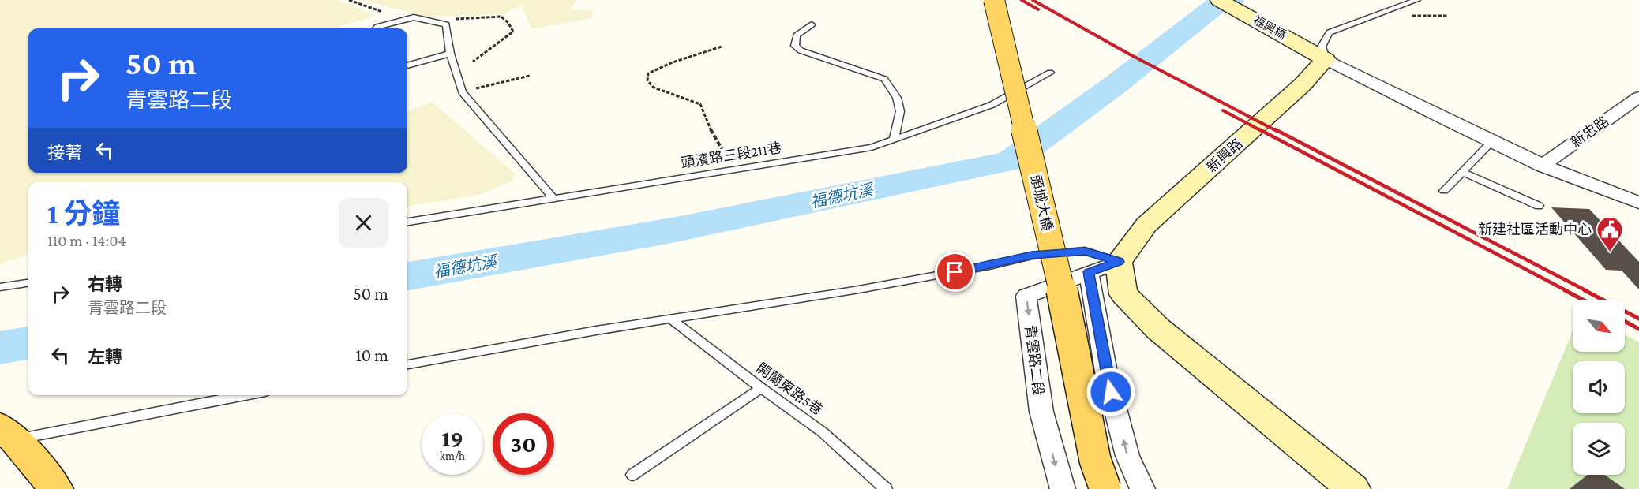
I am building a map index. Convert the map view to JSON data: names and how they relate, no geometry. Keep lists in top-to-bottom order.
{
  "streets": {
    "main road": ["頭城大橋"],
    "street": [
      "福興橋",
      "新忠路",
      "新興路",
      "青雲路二段"
    ],
    "lane": ["頭濱路三段211巷", "開蘭東路5巷"]
  },
  "crossings": [
    ["福興橋", "新興路"],
    ["新興路", "青雲路二段"]
  ],
  "water": ["福德坑溪"],
  "places": {
    "public building": ["新建社區活動中心"]
  },
  "north": "bottom right",
  "page": {
    "turn": ["50 m", "青雲路二段"],
    "then": "接著",
    "heading": ["1 分鐘", "110 m · 14:04"],
    "list": [
      {
        "name": "右轉",
        "note": "青雲路二段",
        "value": "50 m"
      },
      {
        "name": "左轉",
        "value": "10 m"
      }
    ],
    "speed": "19 km/h",
    "limit": "30"
  }
}
